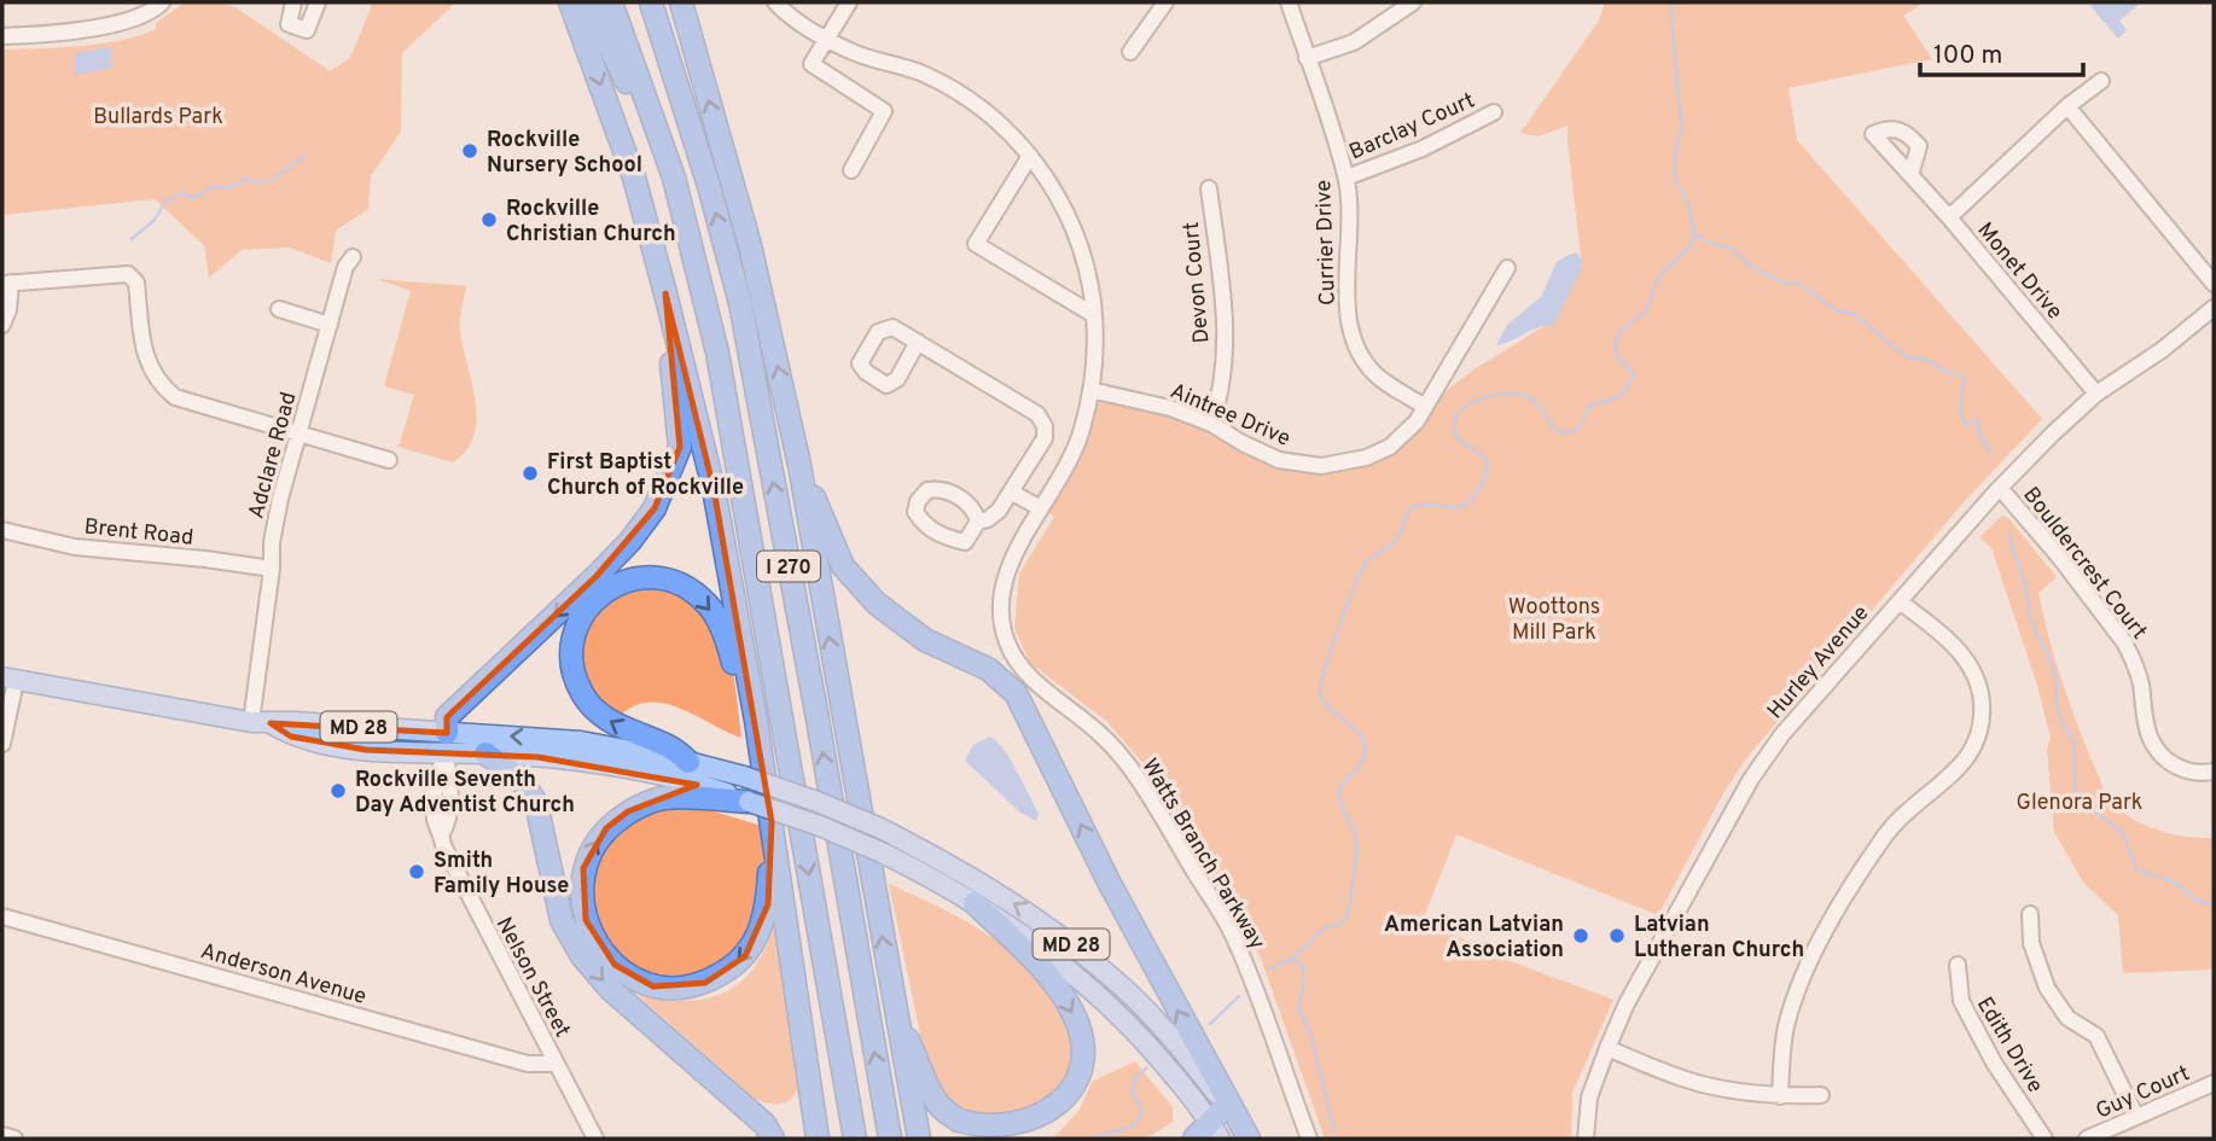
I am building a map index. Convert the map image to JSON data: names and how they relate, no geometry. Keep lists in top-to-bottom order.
{
  "streets": {
    "highway": ["I 270"],
    "main road": ["MD 28"],
    "street": [
      "Barclay Court",
      "Currier Drive",
      "Monet Drive",
      "Devon Court",
      "Aintree Drive",
      "Adclare Road",
      "Brent Road",
      "Bouldercrest Court",
      "Hurley Avenue",
      "Watts Branch Parkway",
      "Anderson Avenue",
      "Nelson Street",
      "Edith Drive",
      "Guy Court"
    ]
  },
  "crossings": [
    ["Barclay Court", "Currier Drive"],
    ["Currier Drive", "Aintree Drive"],
    ["Monet Drive", "Hurley Avenue"],
    ["Devon Court", "Aintree Drive"],
    ["Aintree Drive", "Watts Branch Parkway"],
    ["Adclare Road", "Brent Road"],
    ["Adclare Road", "MD 28"],
    ["Bouldercrest Court", "Hurley Avenue"],
    ["MD 28", "Nelson Street"],
    ["Anderson Avenue", "Nelson Street"]
  ],
  "parks": ["Bullards Park", "Woottons Mill Park", "Glenora Park"],
  "places": [
    "Rockville Nursery School",
    "Rockville Christian Church",
    "First Baptist Church of Rockville",
    "Rockville Seventh Day Adventist Church",
    "Smith Family House",
    "American Latvian Association",
    "Latvian Lutheran Church"
  ],
  "scale_bar": "100 m"
}
